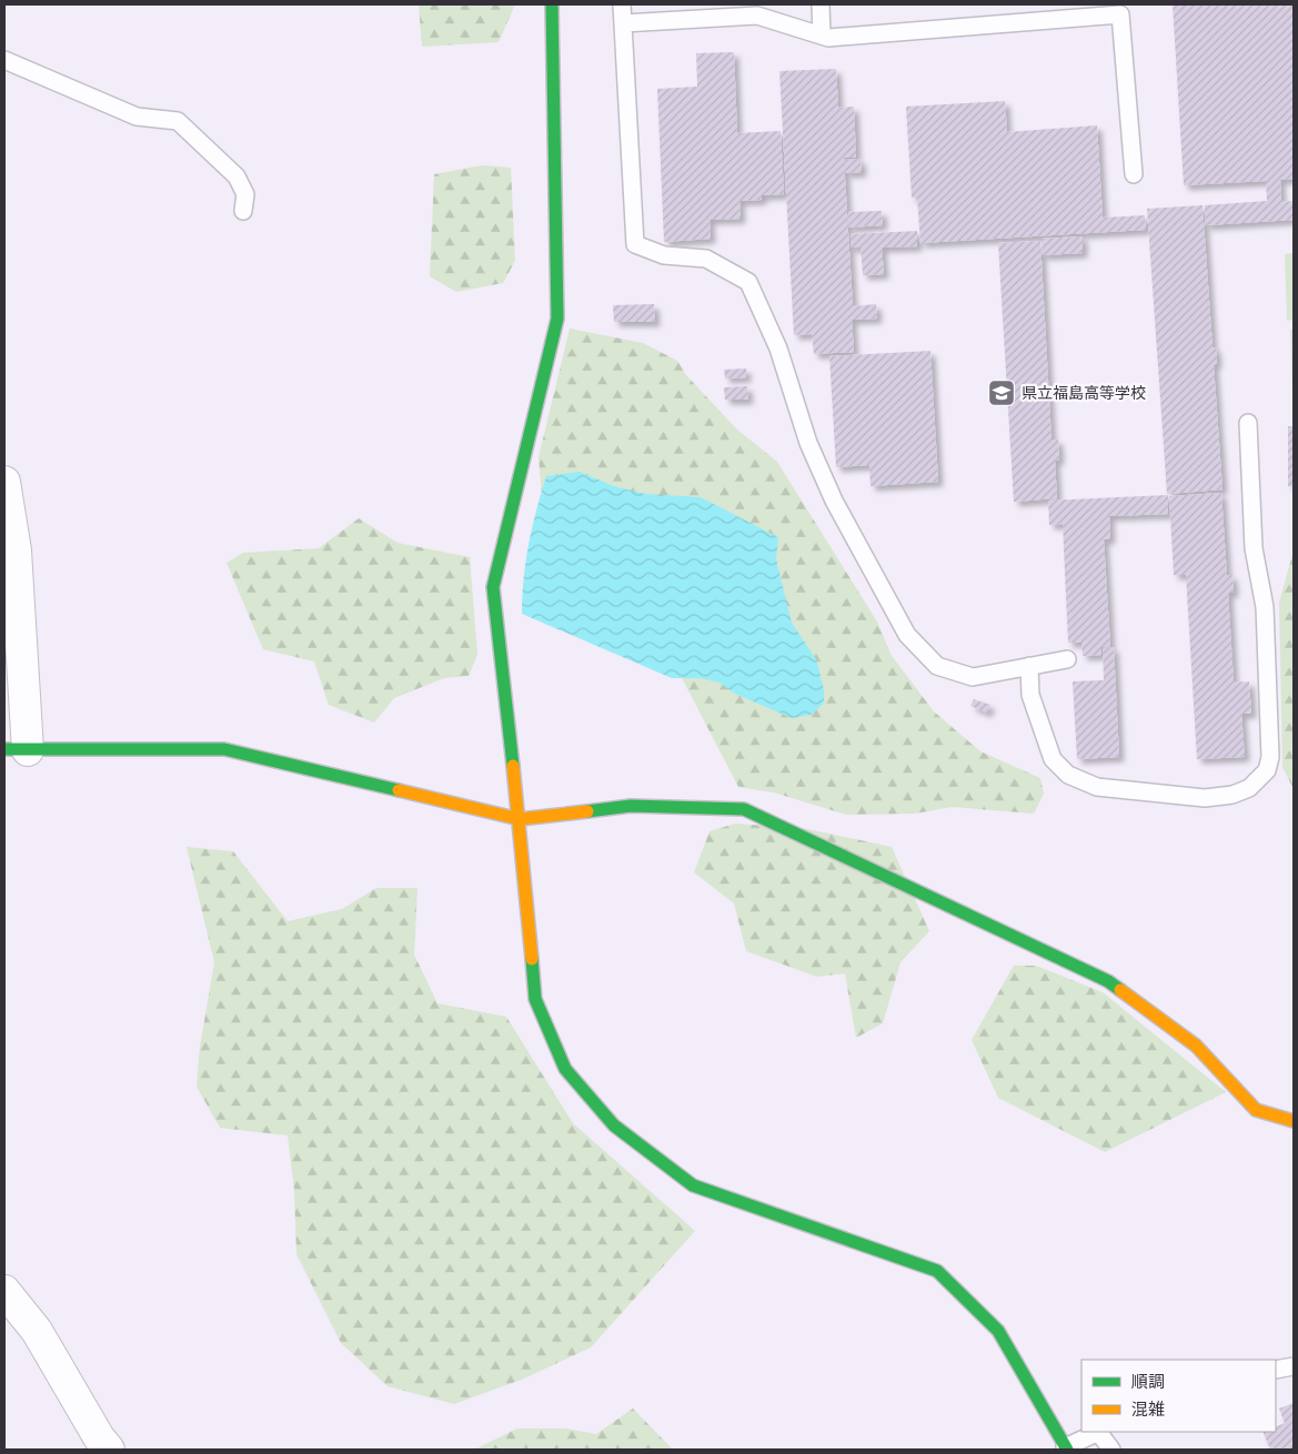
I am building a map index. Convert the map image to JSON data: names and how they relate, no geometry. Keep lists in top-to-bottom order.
{
  "places": {
    "school or university": ["県立福島高等学校"]
  },
  "legend": ["順調", "混雑"]
}
